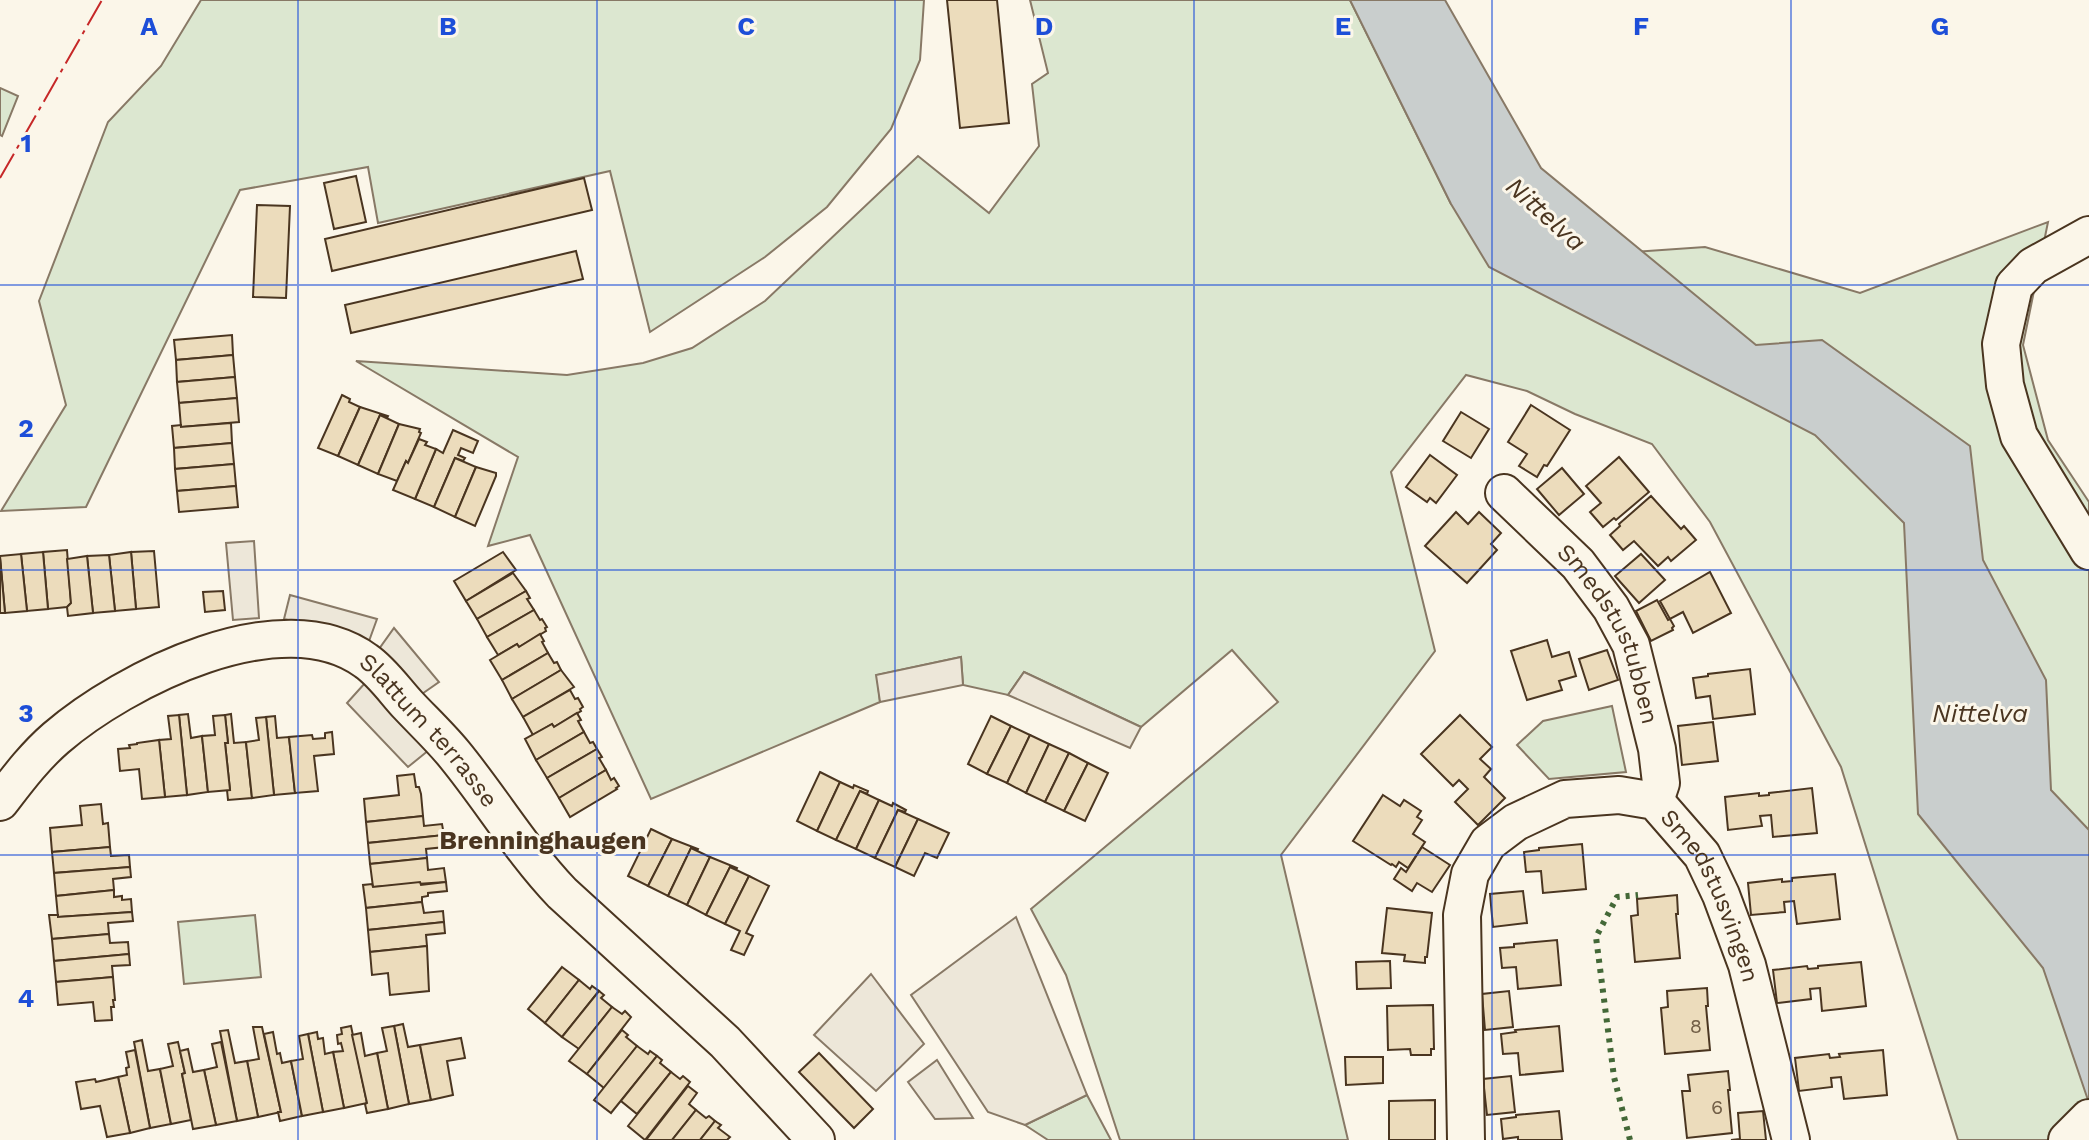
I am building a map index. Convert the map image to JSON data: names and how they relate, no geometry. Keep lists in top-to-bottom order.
{
  "streets": {
    "street": ["Smedstustubben", "Slattum terrasse", "Smedstusvingen"]
  },
  "crossings": [
    ["Smedstustubben", "Smedstusvingen"]
  ],
  "districts": ["Brenninghaugen"],
  "water": ["Nittelva"],
  "house_numbers": ["8", "6"],
  "grid": {
    "columns": [
      "A",
      "B",
      "C",
      "D",
      "E",
      "F",
      "G"
    ],
    "rows": [
      "1",
      "2",
      "3",
      "4"
    ]
  }
}
